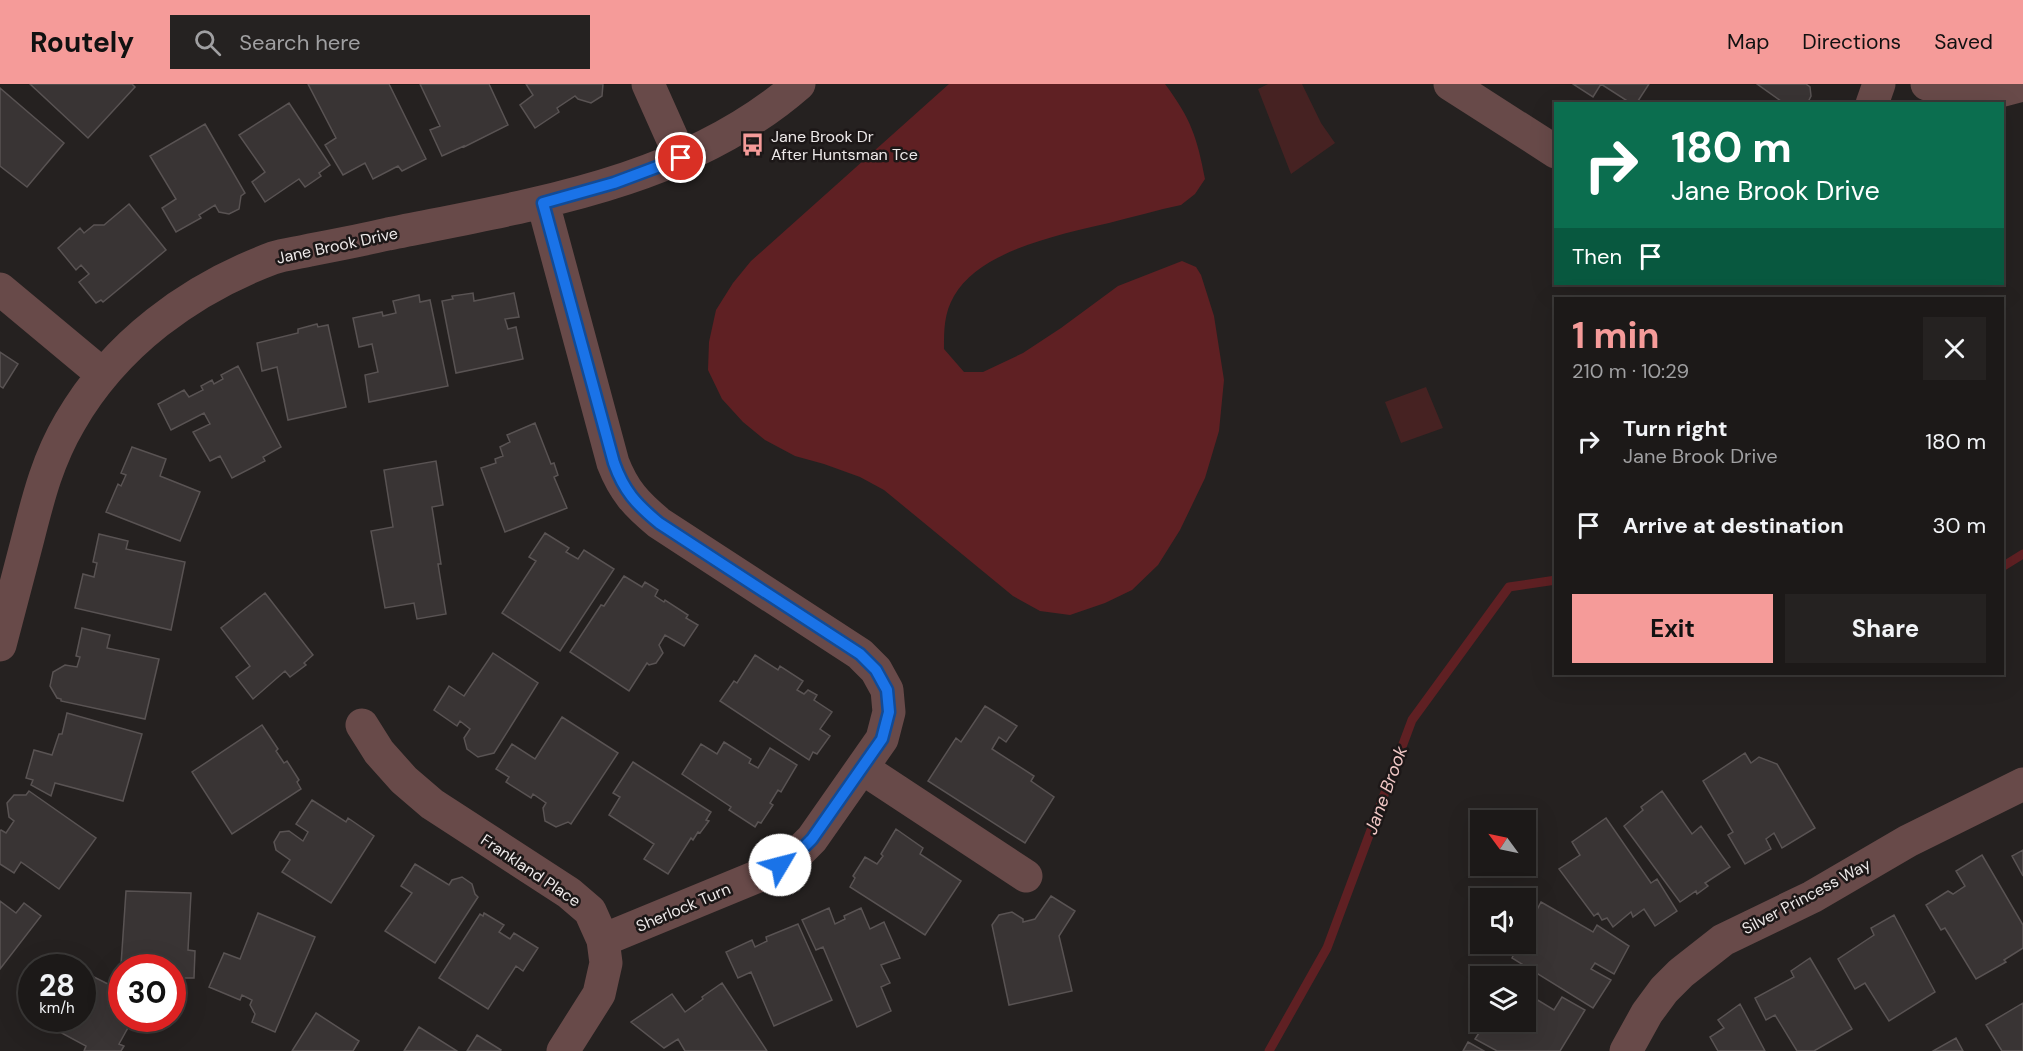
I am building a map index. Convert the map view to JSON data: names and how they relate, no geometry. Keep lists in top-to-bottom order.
{
  "streets": {
    "street": [
      "Jane Brook Drive",
      "Frankland Place",
      "Silver Princess Way",
      "Sherlock Turn"
    ]
  },
  "crossings": [
    ["Jane Brook Drive", "Sherlock Turn"],
    ["Frankland Place", "Sherlock Turn"]
  ],
  "water": ["Jane Brook"],
  "places": {
    "bus stop": ["Jane Brook Dr After Huntsman Tce"]
  },
  "north": "top left",
  "page": {
    "header": "Routely",
    "search": "Search here",
    "nav": ["Map", "Directions", "Saved"],
    "turn": ["180 m", "Jane Brook Drive"],
    "then": "Then",
    "heading": ["1 min", "210 m · 10:29"],
    "list": [
      {
        "name": "Turn right",
        "note": "Jane Brook Drive",
        "value": "180 m"
      },
      {
        "name": "Arrive at destination",
        "value": "30 m"
      }
    ],
    "buttons": ["Exit", "Share"],
    "speed": "28 km/h",
    "limit": "30"
  }
}
